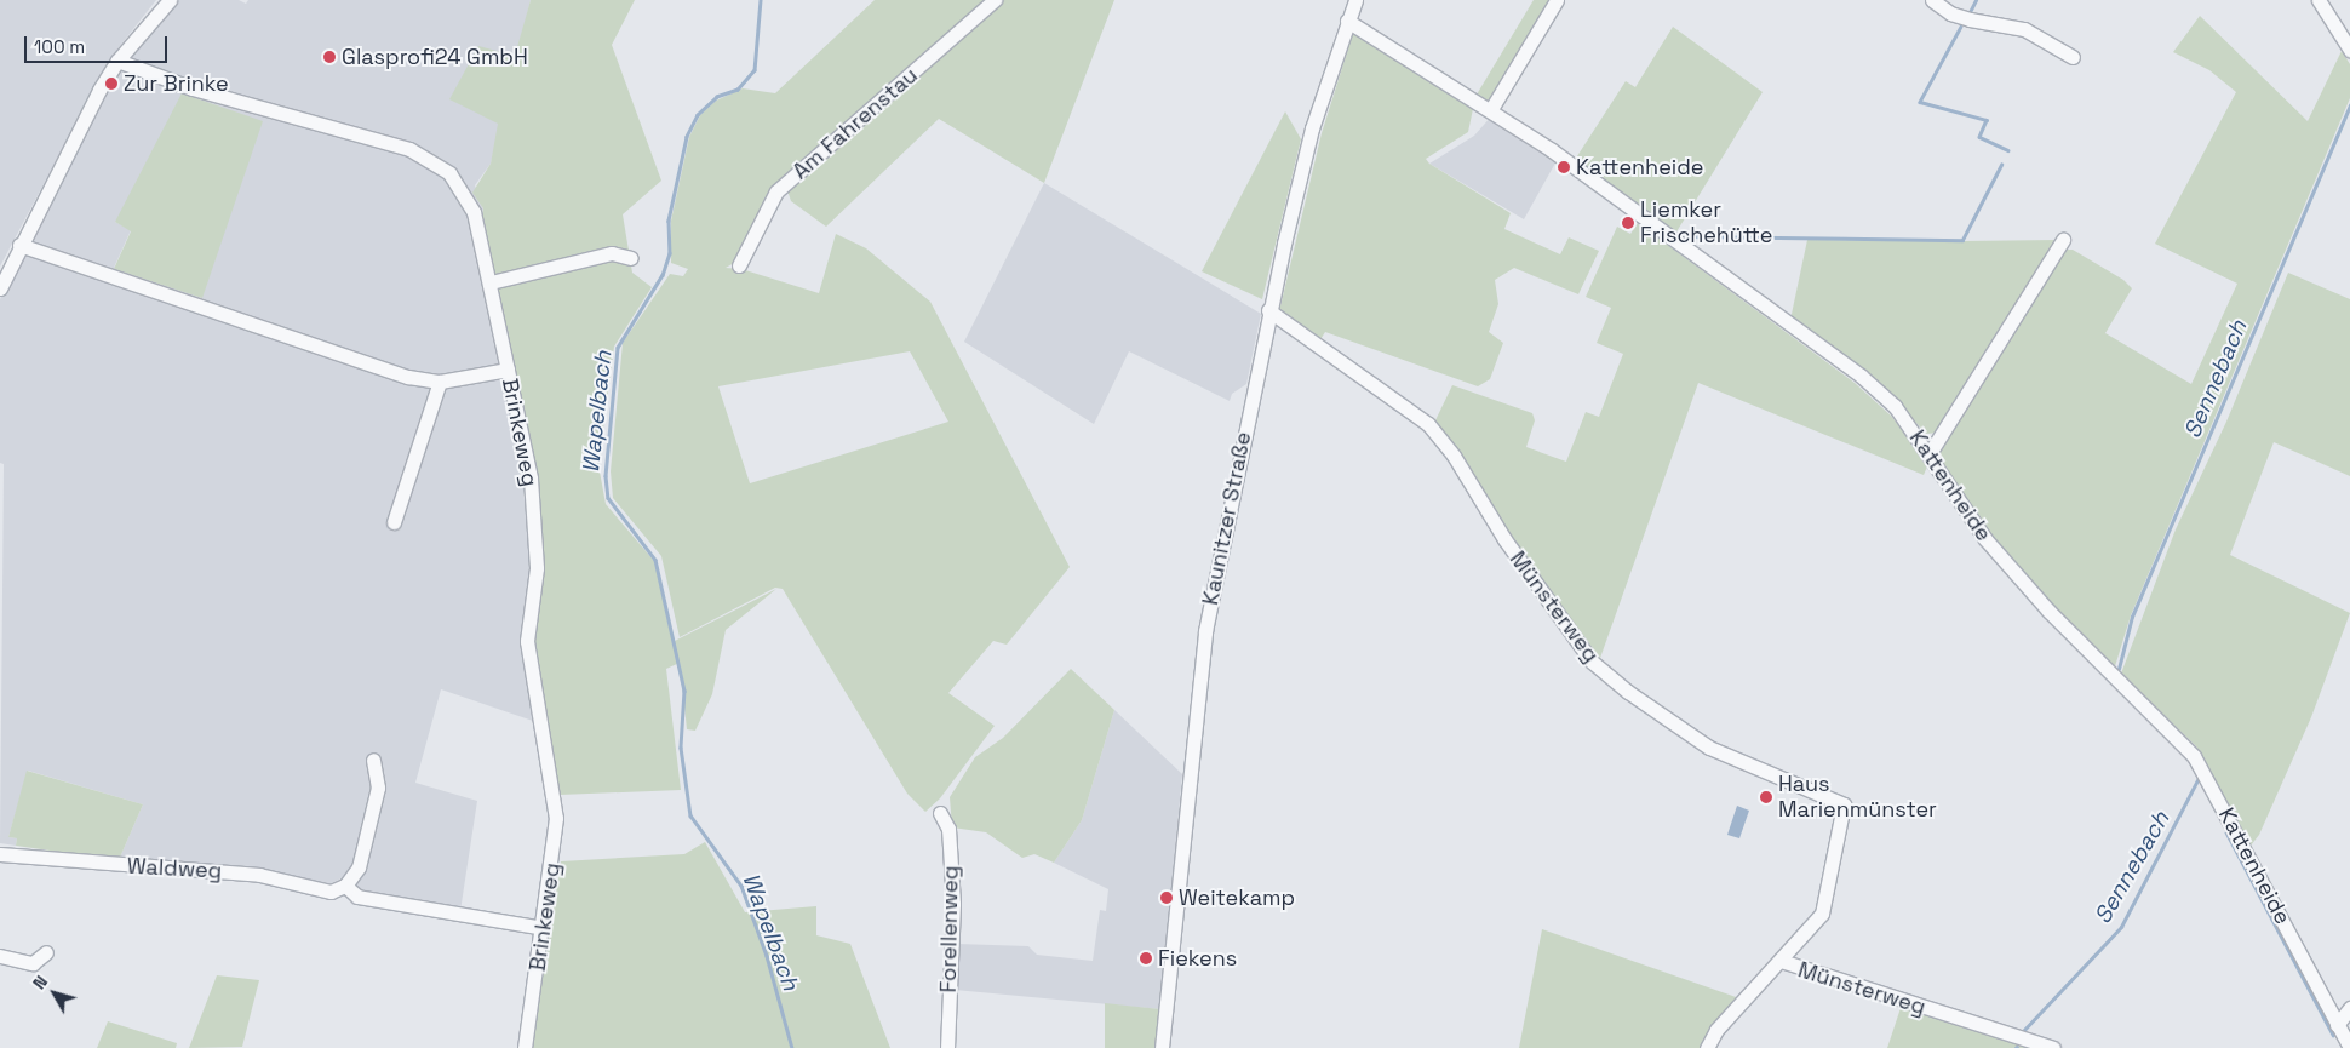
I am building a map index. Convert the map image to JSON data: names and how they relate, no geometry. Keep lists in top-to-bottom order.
{
  "streets": {
    "street": [
      "Am Fahrenstau",
      "Brinkeweg",
      "Kattenheide",
      "Kaunitzer Straße",
      "Münsterweg",
      "Waldweg",
      "Forellenweg"
    ]
  },
  "crossings": [
    ["Kattenheide", "Kaunitzer Straße"],
    ["Kaunitzer Straße", "Münsterweg"]
  ],
  "water": ["Sennebach", "Wapelbach"],
  "places": [
    "Glasprofi24 GmbH",
    "Zur Brinke",
    "Kattenheide",
    "Liemker Frischehütte",
    "Haus Marienmünster",
    "Weitekamp",
    "Fiekens"
  ],
  "scale_bar": "100 m",
  "north": "top left"
}
